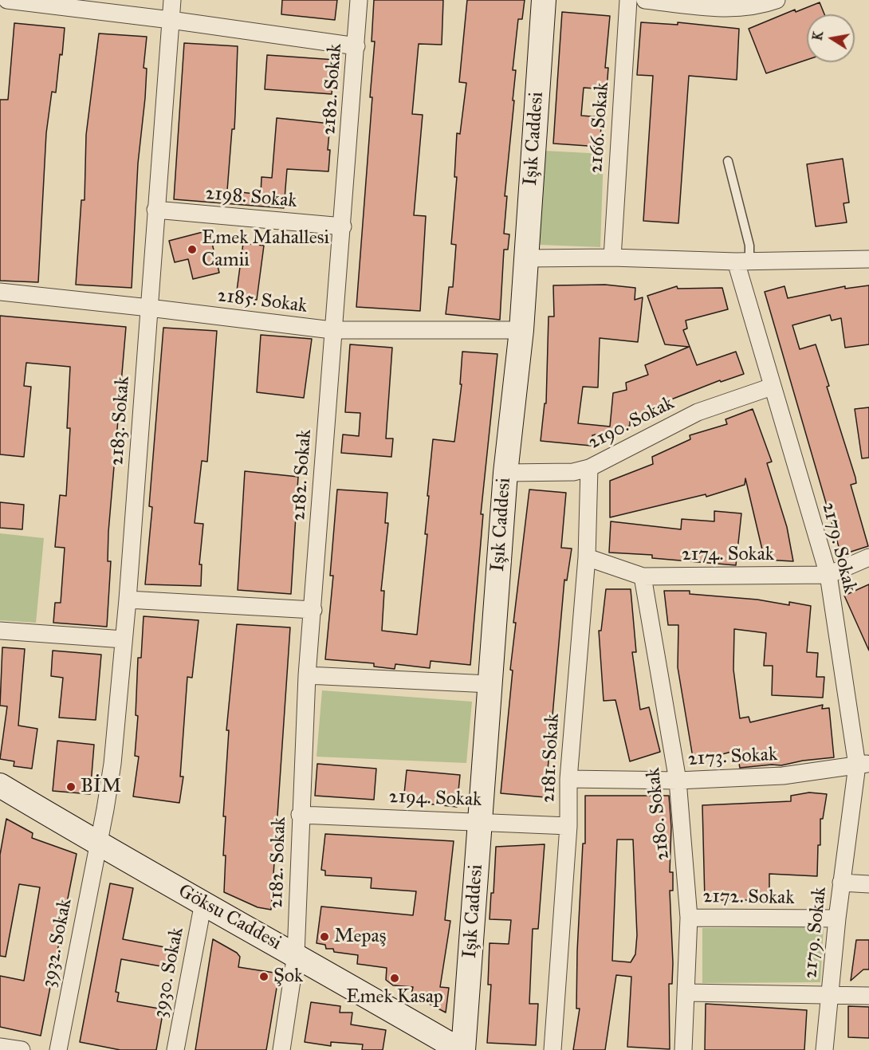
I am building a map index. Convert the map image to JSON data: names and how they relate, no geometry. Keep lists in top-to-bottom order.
{
  "streets": {
    "street": [
      "2182. Sokak",
      "2166. Sokak",
      "Işık Caddesi",
      "2198. Sokak",
      "2185. Sokak",
      "2183. Sokak",
      "2190. Sokak",
      "2179. Sokak",
      "2174. Sokak",
      "2173. Sokak",
      "2181. Sokak",
      "2194. Sokak",
      "2180. Sokak",
      "2172. Sokak",
      "Göksu Caddesi",
      "3932. Sokak",
      "3930. Sokak"
    ]
  },
  "crossings": [
    ["2182. Sokak", "2198. Sokak"],
    ["2182. Sokak", "2185. Sokak"],
    ["2182. Sokak", "2194. Sokak"],
    ["2182. Sokak", "Göksu Caddesi"],
    ["Işık Caddesi", "2185. Sokak"],
    ["Işık Caddesi", "2190. Sokak"],
    ["Işık Caddesi", "2194. Sokak"],
    ["2198. Sokak", "2183. Sokak"],
    ["2185. Sokak", "2183. Sokak"],
    ["2183. Sokak", "Göksu Caddesi"],
    ["2183. Sokak", "3932. Sokak"],
    ["2190. Sokak", "2179. Sokak"],
    ["2190. Sokak", "2181. Sokak"],
    ["2179. Sokak", "2174. Sokak"],
    ["2179. Sokak", "2173. Sokak"],
    ["2179. Sokak", "2172. Sokak"],
    ["2174. Sokak", "2181. Sokak"],
    ["2174. Sokak", "2180. Sokak"],
    ["2173. Sokak", "2181. Sokak"],
    ["2173. Sokak", "2180. Sokak"],
    ["2181. Sokak", "2194. Sokak"],
    ["2180. Sokak", "2172. Sokak"],
    ["Göksu Caddesi", "3932. Sokak"],
    ["Göksu Caddesi", "3930. Sokak"]
  ],
  "places": [
    "Emek Mahallesi Camii",
    "BİM",
    "Mepaş",
    "Şok",
    "Emek Kasap"
  ],
  "north": "left"
}
